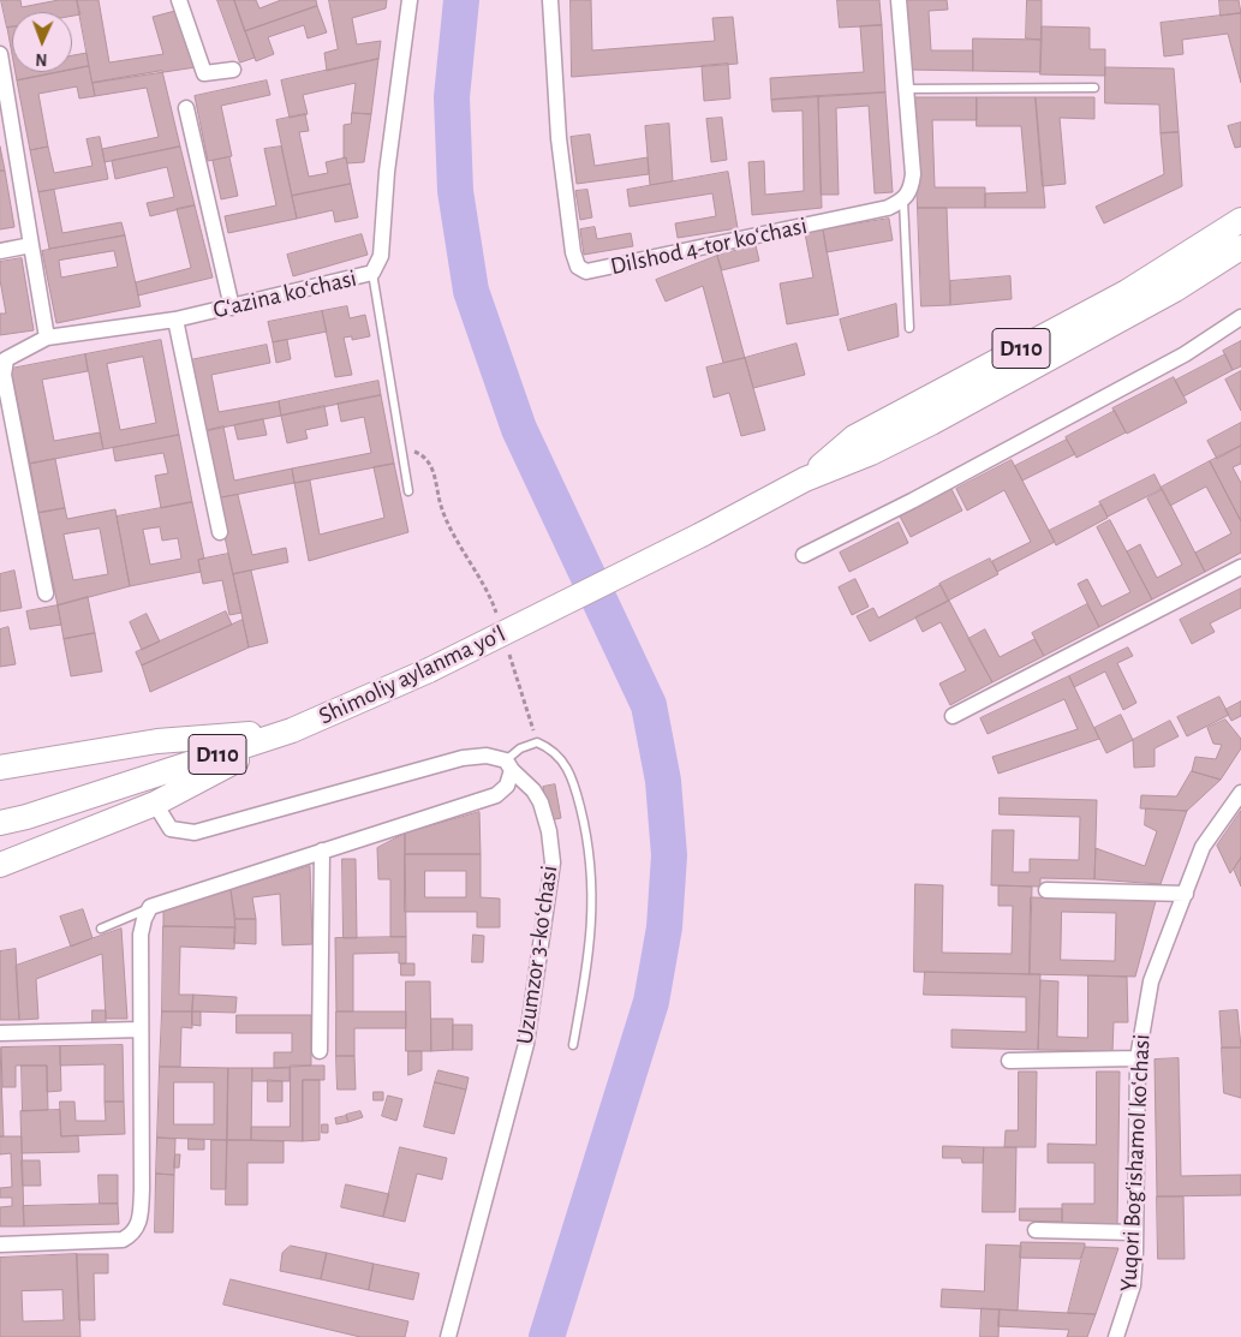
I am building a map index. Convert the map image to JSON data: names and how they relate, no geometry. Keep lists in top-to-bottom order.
{
  "streets": {
    "main road": ["D110", "Shimoliy aylanma yoʻl"],
    "street": [
      "Dilshod 4-tor koʻchasi",
      "Gʻazina koʻchasi",
      "Uzumzor 3-koʻchasi",
      "Yuqori Bogʻishamol koʻchasi"
    ]
  },
  "north": "bottom"
}
